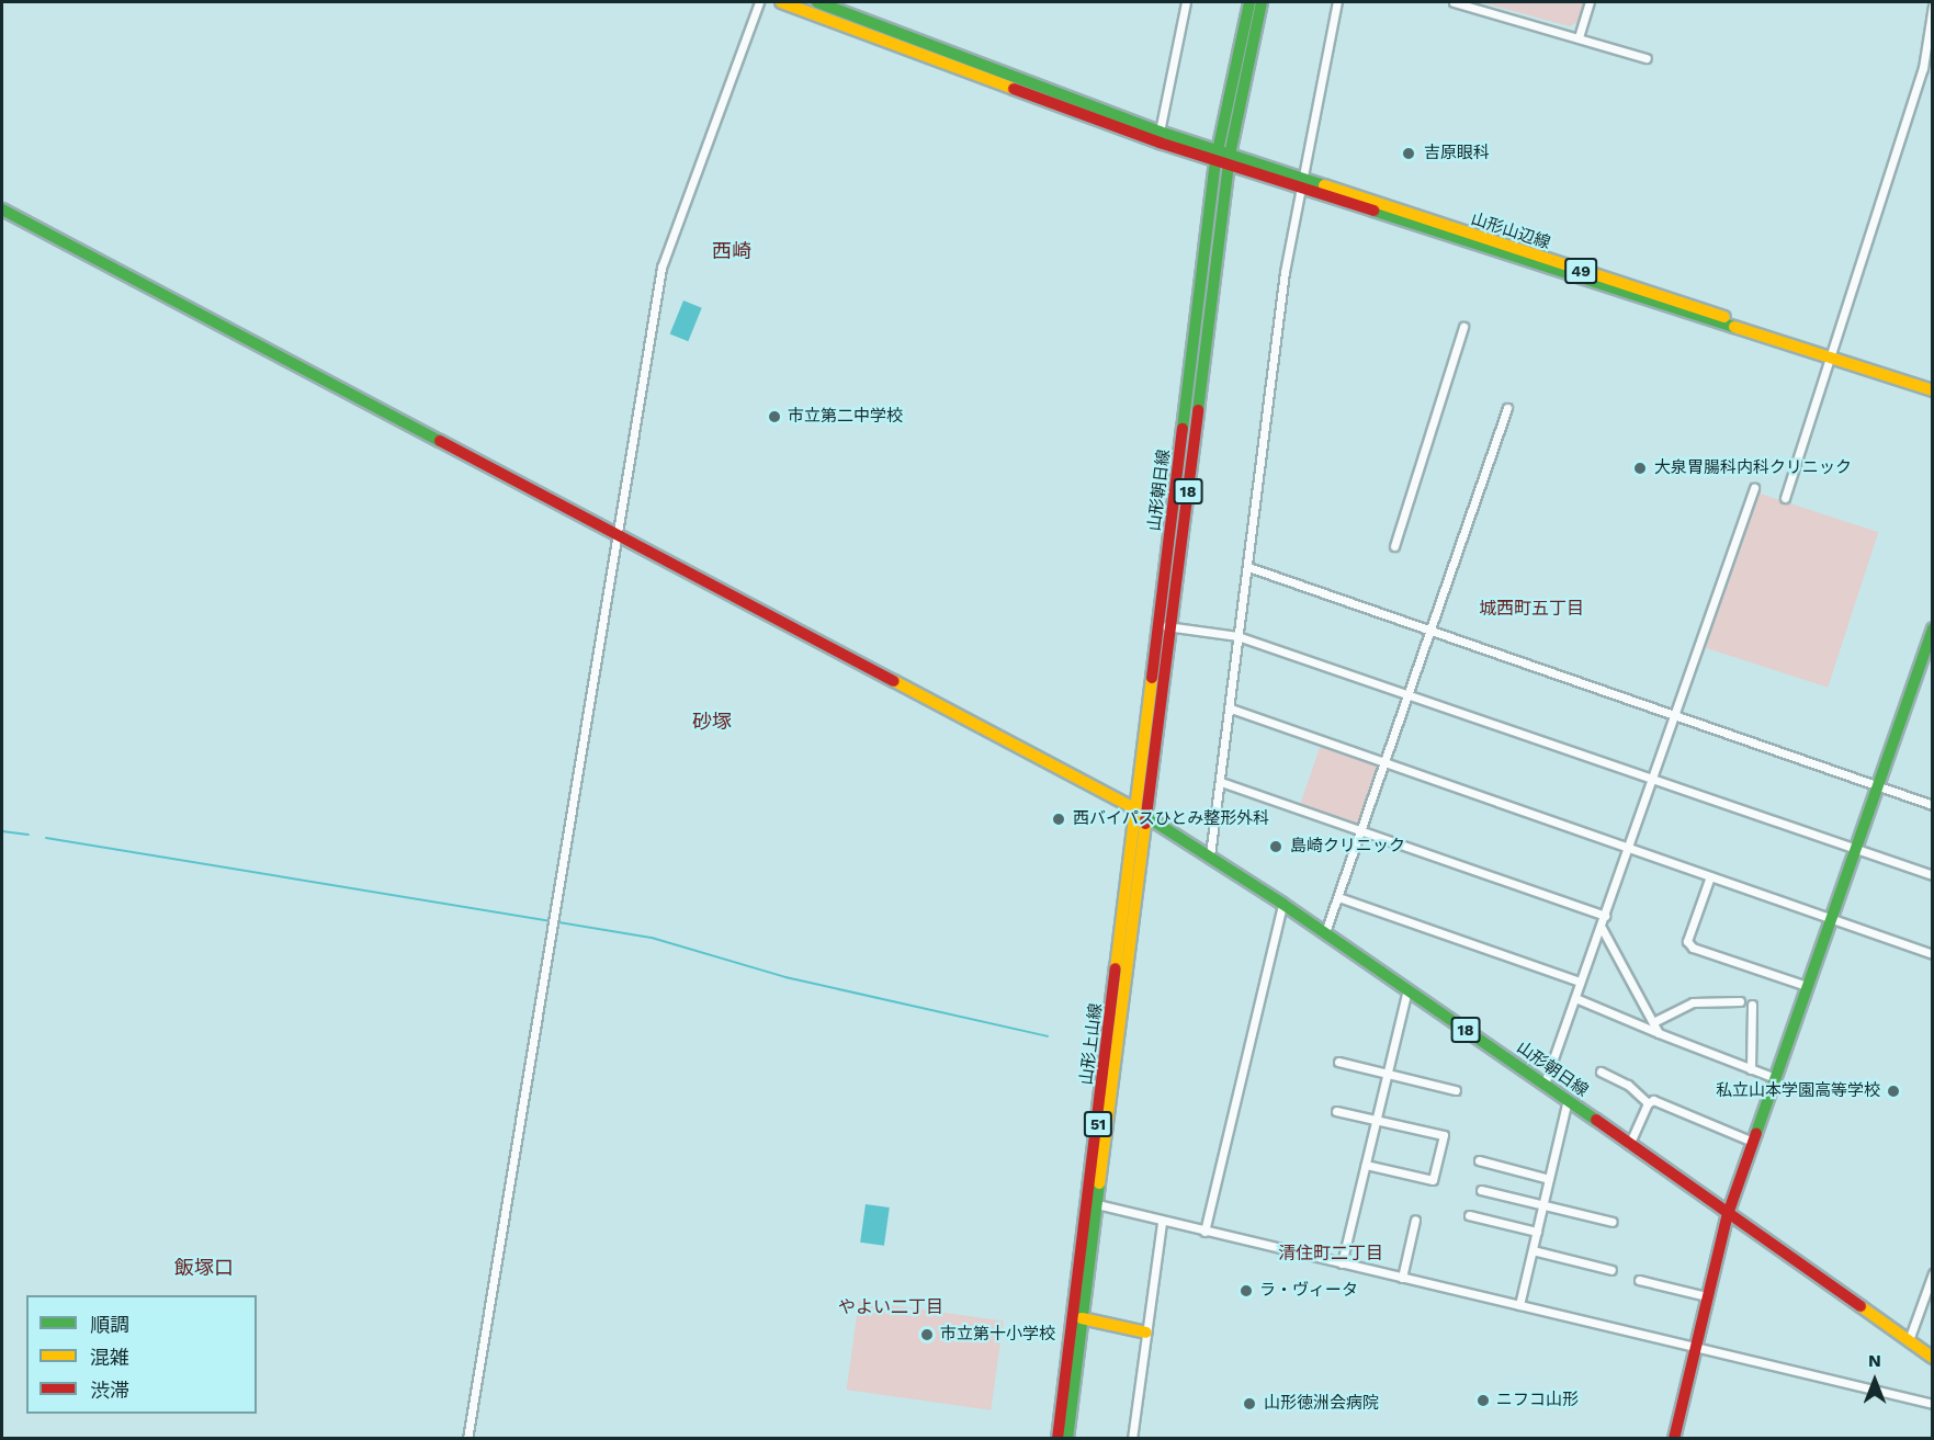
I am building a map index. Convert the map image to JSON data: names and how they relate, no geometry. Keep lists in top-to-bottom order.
{
  "streets": {
    "main road": [
      "山形山辺線",
      "49",
      "山形朝日線",
      "18",
      "山形上山線",
      "51"
    ]
  },
  "crossings": [
    ["山形山辺線", "山形朝日線"],
    ["山形朝日線", "山形上山線"]
  ],
  "districts": [
    "西崎",
    "城西町五丁目",
    "砂塚",
    "清住町二丁目",
    "飯塚口",
    "やよい二丁目"
  ],
  "places": [
    "吉原眼科",
    "市立第二中学校",
    "大泉胃腸科内科クリニック",
    "西バイパスひとみ整形外科",
    "島崎クリニック",
    "私立山本学園高等学校",
    "ラ・ヴィータ",
    "市立第十小学校",
    "ニフコ山形",
    "山形徳洲会病院"
  ],
  "legend": ["順調", "混雑", "渋滞"],
  "north": "top"
}
